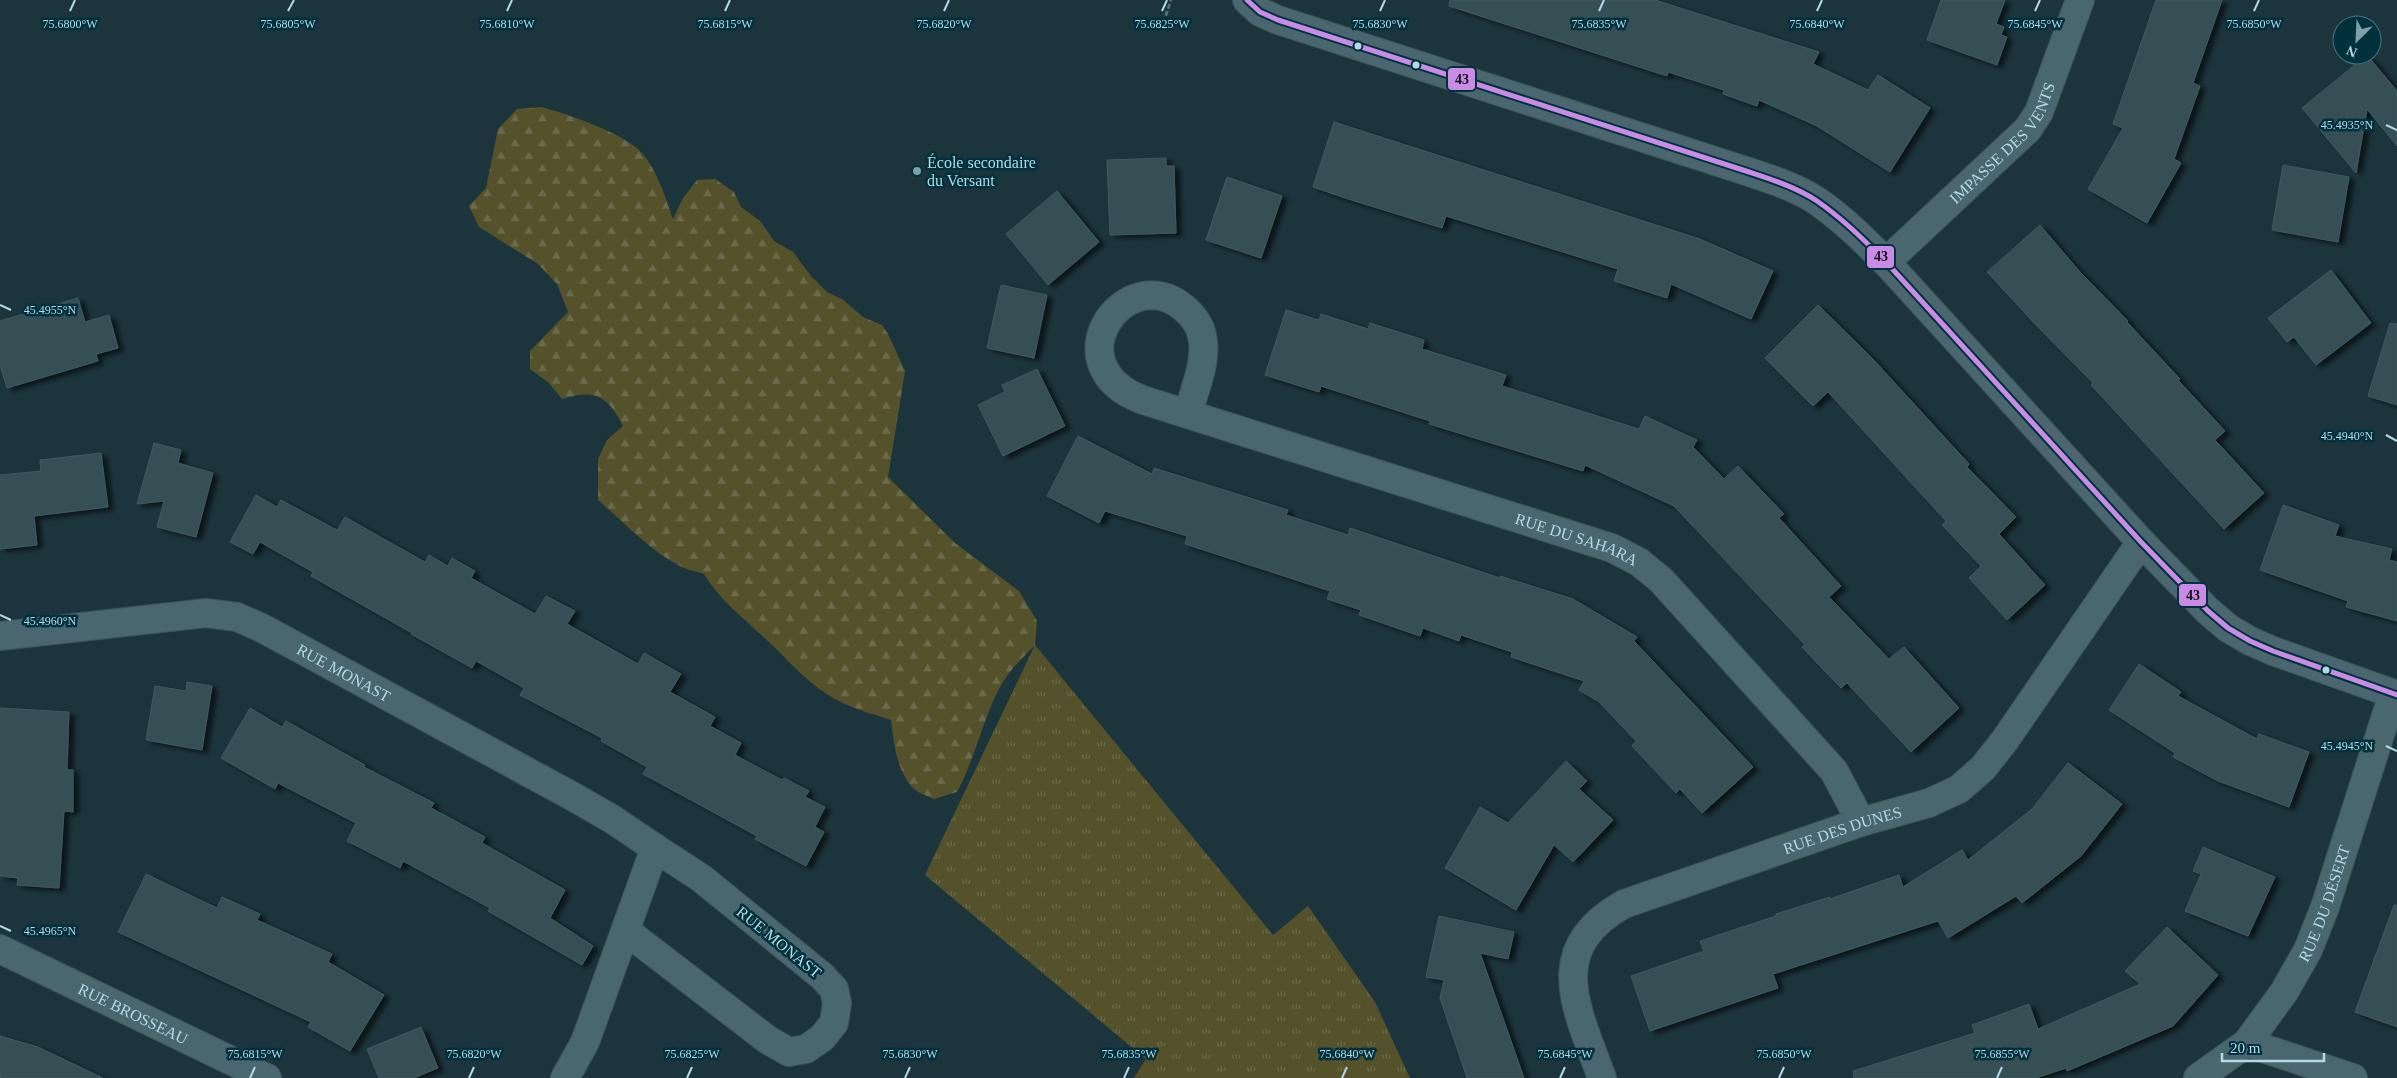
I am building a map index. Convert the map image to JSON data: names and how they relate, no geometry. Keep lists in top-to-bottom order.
{
  "streets": {
    "street": [
      "IMPASSE DES VENTS",
      "RUE DU SAHARA",
      "RUE MONAST",
      "RUE DES DUNES",
      "RUE DU DÉSERT",
      "RUE BROSSEAU"
    ]
  },
  "crossings": [
    ["RUE DU SAHARA", "RUE DES DUNES"]
  ],
  "places": ["École secondaire du Versant"],
  "lines": ["transit line 43"],
  "scale_bar": "20 m",
  "north": "bottom left",
  "coordinates": [
    "75.6800°W",
    "75.6805°W",
    "75.6810°W",
    "75.6815°W",
    "75.6820°W",
    "75.6825°W",
    "75.6830°W",
    "75.6835°W",
    "75.6840°W",
    "75.6845°W",
    "75.6850°W",
    "45.4935°N",
    "45.4955°N",
    "45.4940°N",
    "45.4960°N",
    "45.4945°N",
    "45.4965°N",
    "75.6855°W"
  ]
}
